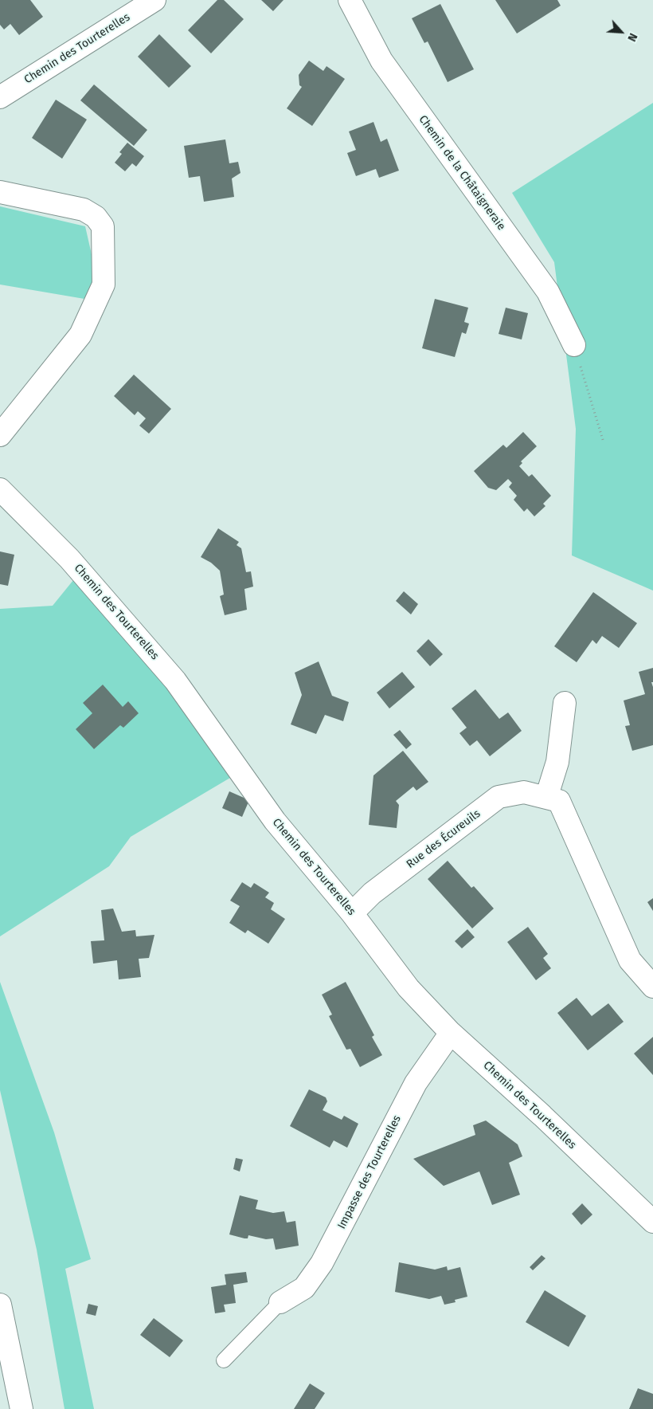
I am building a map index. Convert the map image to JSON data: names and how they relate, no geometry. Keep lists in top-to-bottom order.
{
  "streets": {
    "street": [
      "Chemin des Tourterelles",
      "Chemin de la Châtaigneraie",
      "Rue des Écureuils",
      "Impasse des Tourterelles"
    ]
  },
  "crossings": [
    ["Chemin des Tourterelles", "Rue des Écureuils"],
    ["Chemin des Tourterelles", "Impasse des Tourterelles"]
  ],
  "north": "bottom right"
}
